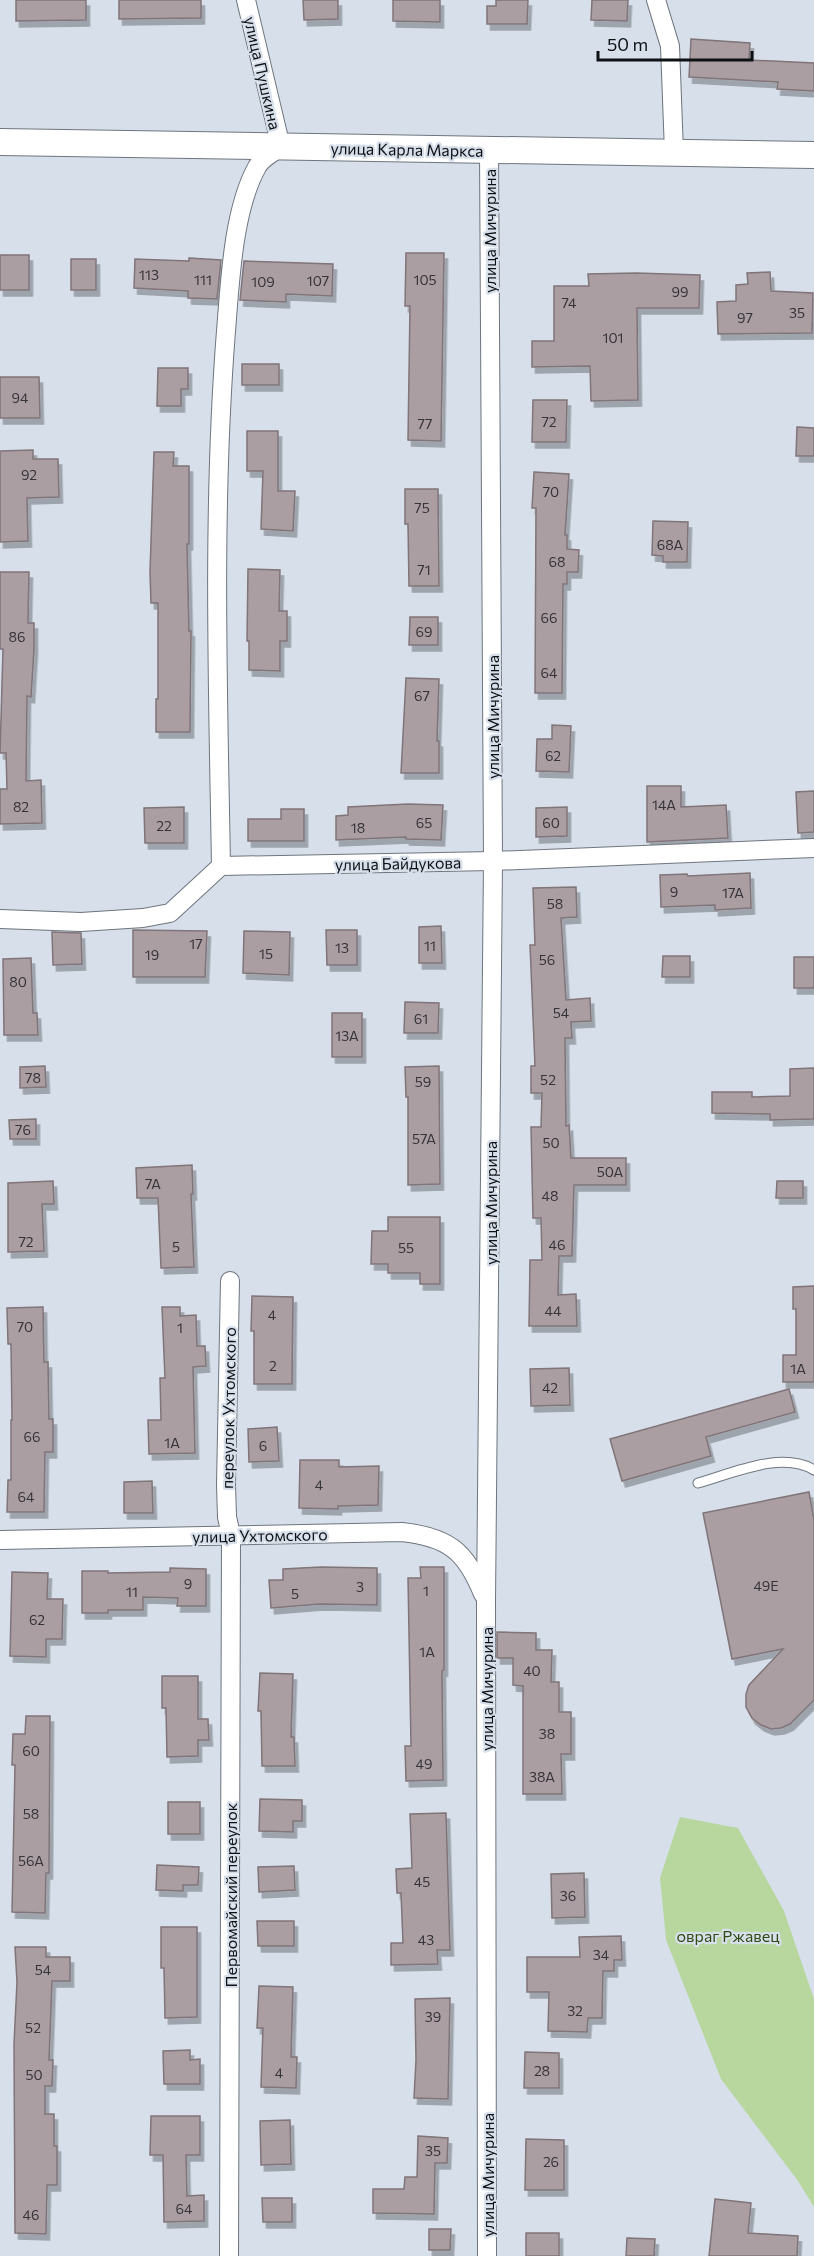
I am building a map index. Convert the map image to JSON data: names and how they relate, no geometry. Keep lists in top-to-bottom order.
{
  "streets": {
    "main road": ["улица Карла Маркса"],
    "street": [
      "улица Пушкина",
      "улица Мичурина",
      "улица Байдукова",
      "переулок Ухтомского",
      "улица Ухтомского",
      "Первомайский переулок"
    ]
  },
  "crossings": [
    ["улица Пушкина", "улица Карла Маркса"],
    ["улица Карла Маркса", "улица Мичурина"],
    ["улица Мичурина", "улица Байдукова"],
    ["улица Мичурина", "улица Ухтомского"],
    ["переулок Ухтомского", "улица Ухтомского"],
    ["переулок Ухтомского", "Первомайский переулок"],
    ["улица Ухтомского", "Первомайский переулок"]
  ],
  "parks": ["овраг Ржавец"],
  "house_numbers": [
    "113",
    "111",
    "105",
    "107",
    "109",
    "99",
    "74",
    "35",
    "97",
    "101",
    "94",
    "72",
    "77",
    "92",
    "70",
    "75",
    "68А",
    "68",
    "71",
    "66",
    "69",
    "86",
    "64",
    "67",
    "62",
    "14А",
    "82",
    "65",
    "60",
    "22",
    "18",
    "9",
    "17А",
    "58",
    "17",
    "11",
    "13",
    "15",
    "19",
    "56",
    "80",
    "54",
    "61",
    "13А",
    "78",
    "52",
    "59",
    "76",
    "57А",
    "50",
    "50А",
    "7А",
    "48",
    "72",
    "46",
    "5",
    "55",
    "44",
    "4",
    "70",
    "1",
    "2",
    "1А",
    "42",
    "66",
    "1А",
    "6",
    "4",
    "64",
    "9",
    "49Е",
    "3",
    "1",
    "11",
    "5",
    "62",
    "1А",
    "40",
    "38",
    "60",
    "49",
    "38А",
    "58",
    "56А",
    "45",
    "36",
    "43",
    "34",
    "54",
    "32",
    "39",
    "52",
    "28",
    "4",
    "50",
    "35",
    "26",
    "64",
    "46"
  ],
  "scale_bar": "50 m"
}
